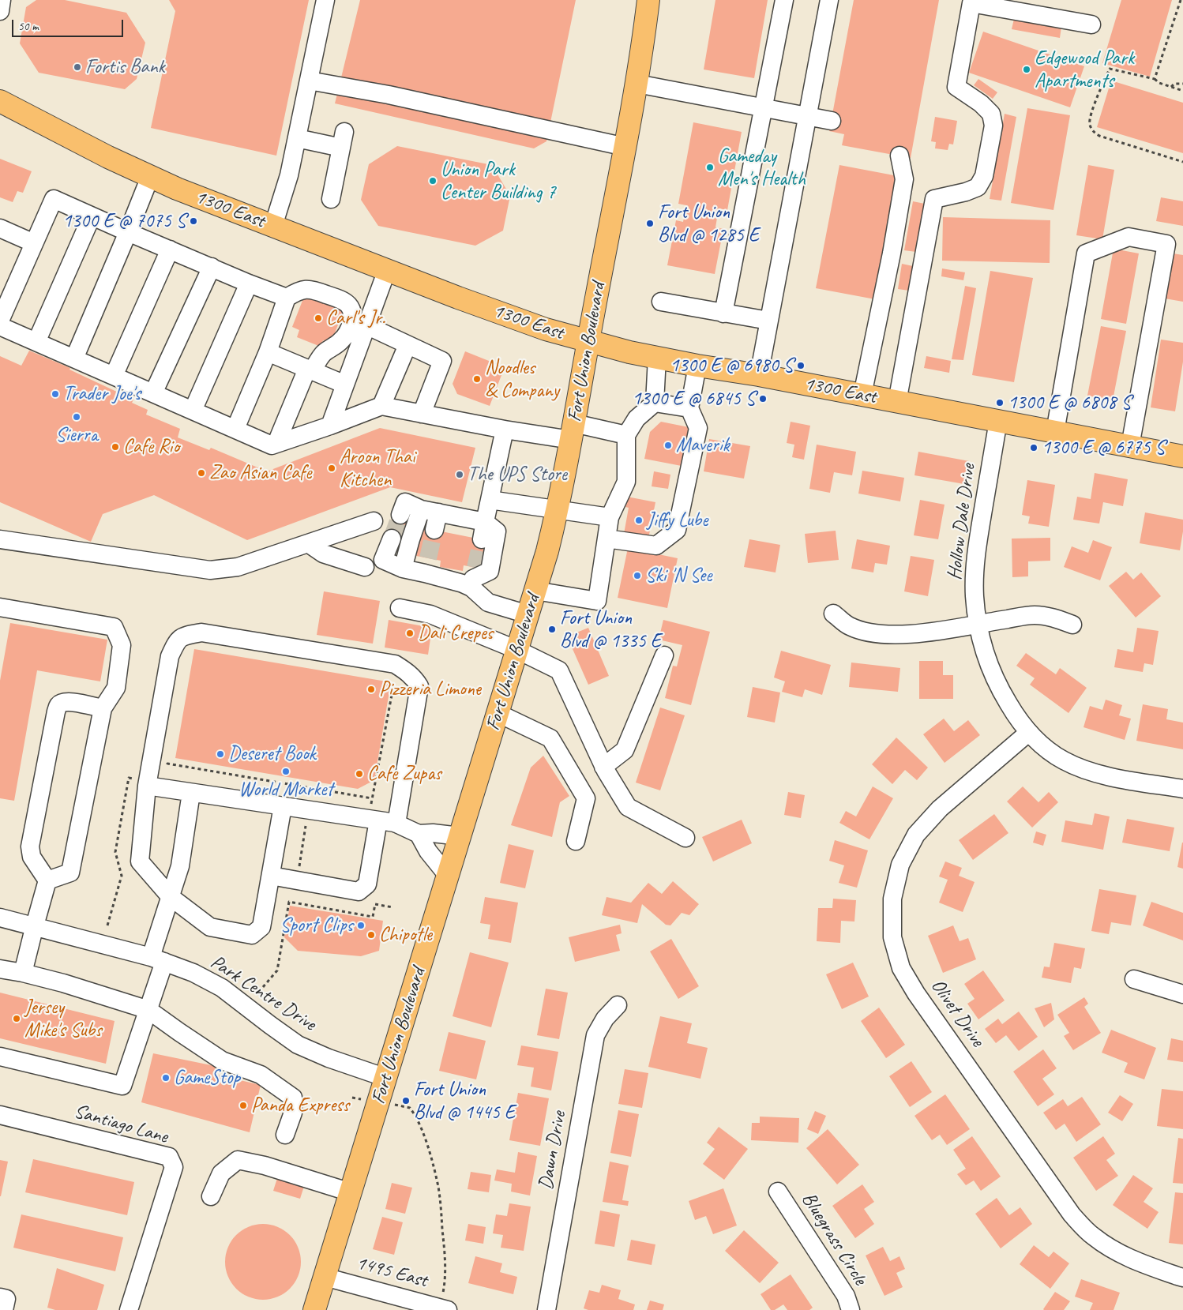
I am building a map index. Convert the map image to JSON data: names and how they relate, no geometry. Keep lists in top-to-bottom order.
{
  "streets": {
    "main road": ["1300 East", "Fort Union Boulevard"],
    "street": [
      "Hollow Dale Drive",
      "Park Centre Drive",
      "Olivet Drive",
      "Santiago Lane",
      "Dawn Drive",
      "Bluegrass Circle",
      "1495 East"
    ]
  },
  "crossings": [
    ["1300 East", "Fort Union Boulevard"],
    ["1300 East", "Hollow Dale Drive"],
    ["Fort Union Boulevard", "Park Centre Drive"],
    ["Fort Union Boulevard", "1495 East"],
    ["Hollow Dale Drive", "Olivet Drive"]
  ],
  "places": [
    "Fortis Bank",
    "Edgewood Park Apartments",
    "Gameday Men's Health",
    "Union Park Center Building 7",
    "1300 E @ 7075 S",
    "Fort Union Blvd @ 1285 E",
    "Carl's Jr.",
    "1300 E @ 6980 S",
    "Noodles & Company",
    "Trader Joe's",
    "1300 E @ 6845 S",
    "1300 E @ 6808 S",
    "Sierra",
    "Maverik",
    "Cafe Rio",
    "1300 E @ 6775 S",
    "Aroon Thai Kitchen",
    "Zao Asian Cafe",
    "The UPS Store",
    "Jiffy Lube",
    "Ski 'N See",
    "Fort Union Blvd @ 1335 E",
    "Dali Crepes",
    "Pizzeria Limone",
    "Deseret Book",
    "World Market",
    "Cafe Zupas",
    "Sport Clips",
    "Chipotle",
    "Jersey Mike's Subs",
    "GameStop",
    "Fort Union Blvd @ 1445 E",
    "Panda Express"
  ],
  "scale_bar": "50 m"
}
